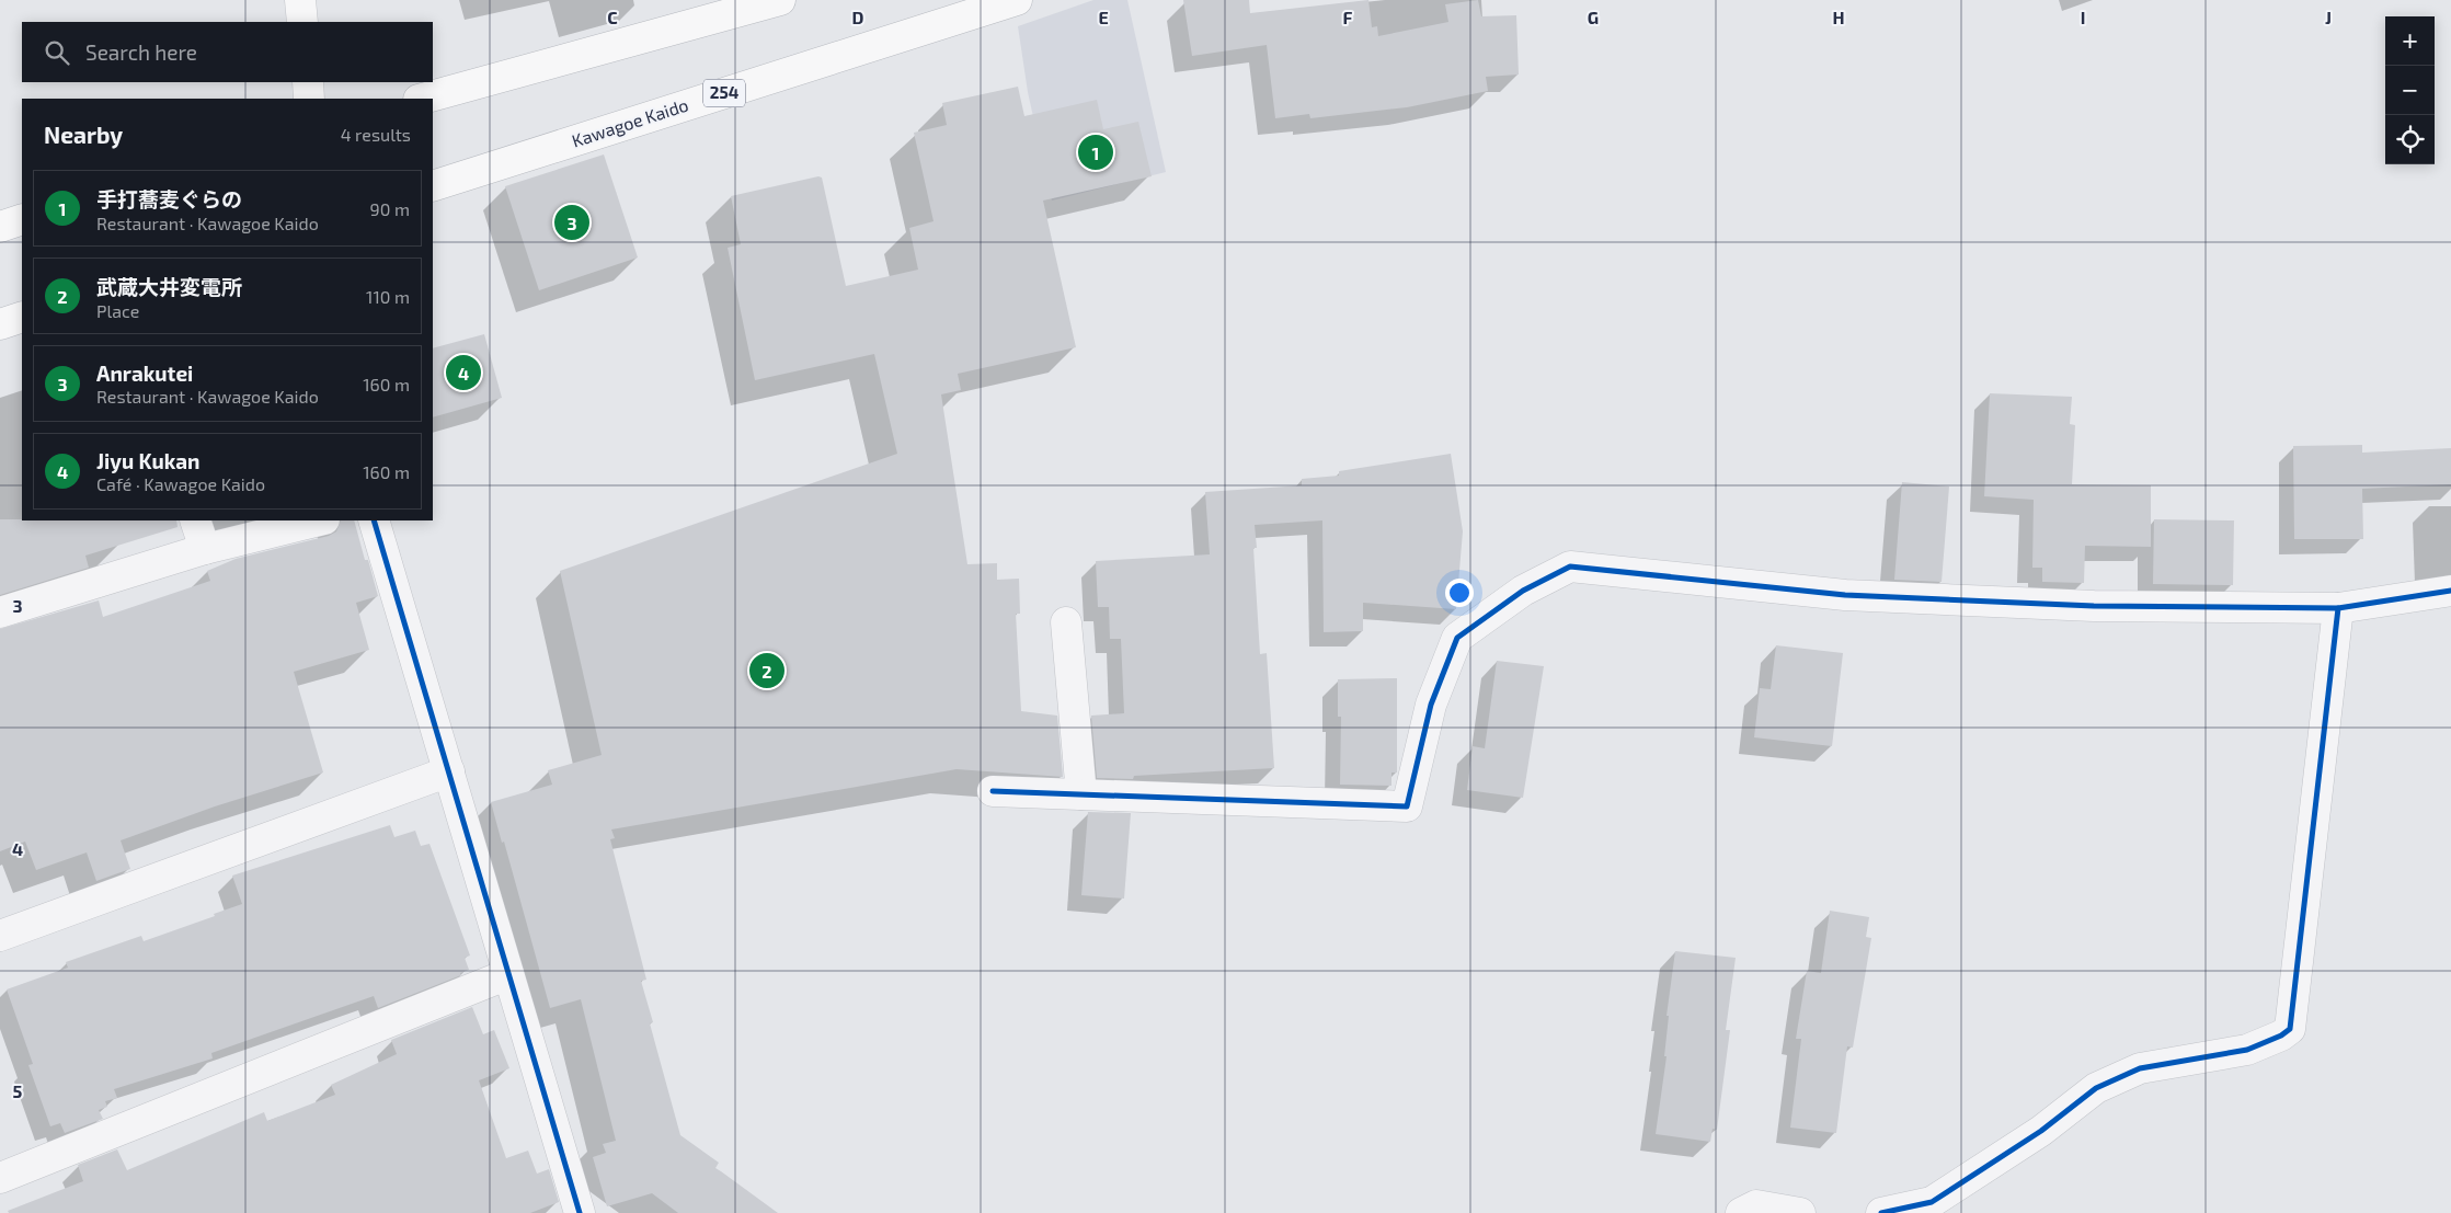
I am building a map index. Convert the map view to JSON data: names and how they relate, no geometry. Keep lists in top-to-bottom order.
{
  "streets": {
    "main road": ["254", "Kawagoe Kaido"]
  },
  "page": {
    "map_buttons": ["+", "−"],
    "search": "Search here",
    "heading": ["Nearby", "4 results"],
    "pins": [
      "1",
      "3",
      "4",
      "2"
    ],
    "list": [
      {
        "mark": "1",
        "name": "手打蕎麦ぐらの",
        "note": "Restaurant · Kawagoe Kaido",
        "value": "90 m"
      },
      {
        "mark": "2",
        "name": "武蔵大井変電所",
        "note": "Place",
        "value": "110 m"
      },
      {
        "mark": "3",
        "name": "Anrakutei",
        "note": "Restaurant · Kawagoe Kaido",
        "value": "160 m"
      },
      {
        "mark": "4",
        "name": "Jiyu Kukan",
        "note": "Café · Kawagoe Kaido",
        "value": "160 m"
      }
    ]
  },
  "grid": {
    "columns": [
      "C",
      "D",
      "E",
      "F",
      "G",
      "H",
      "I",
      "J"
    ],
    "rows": ["3", "4", "5"]
  }
}
